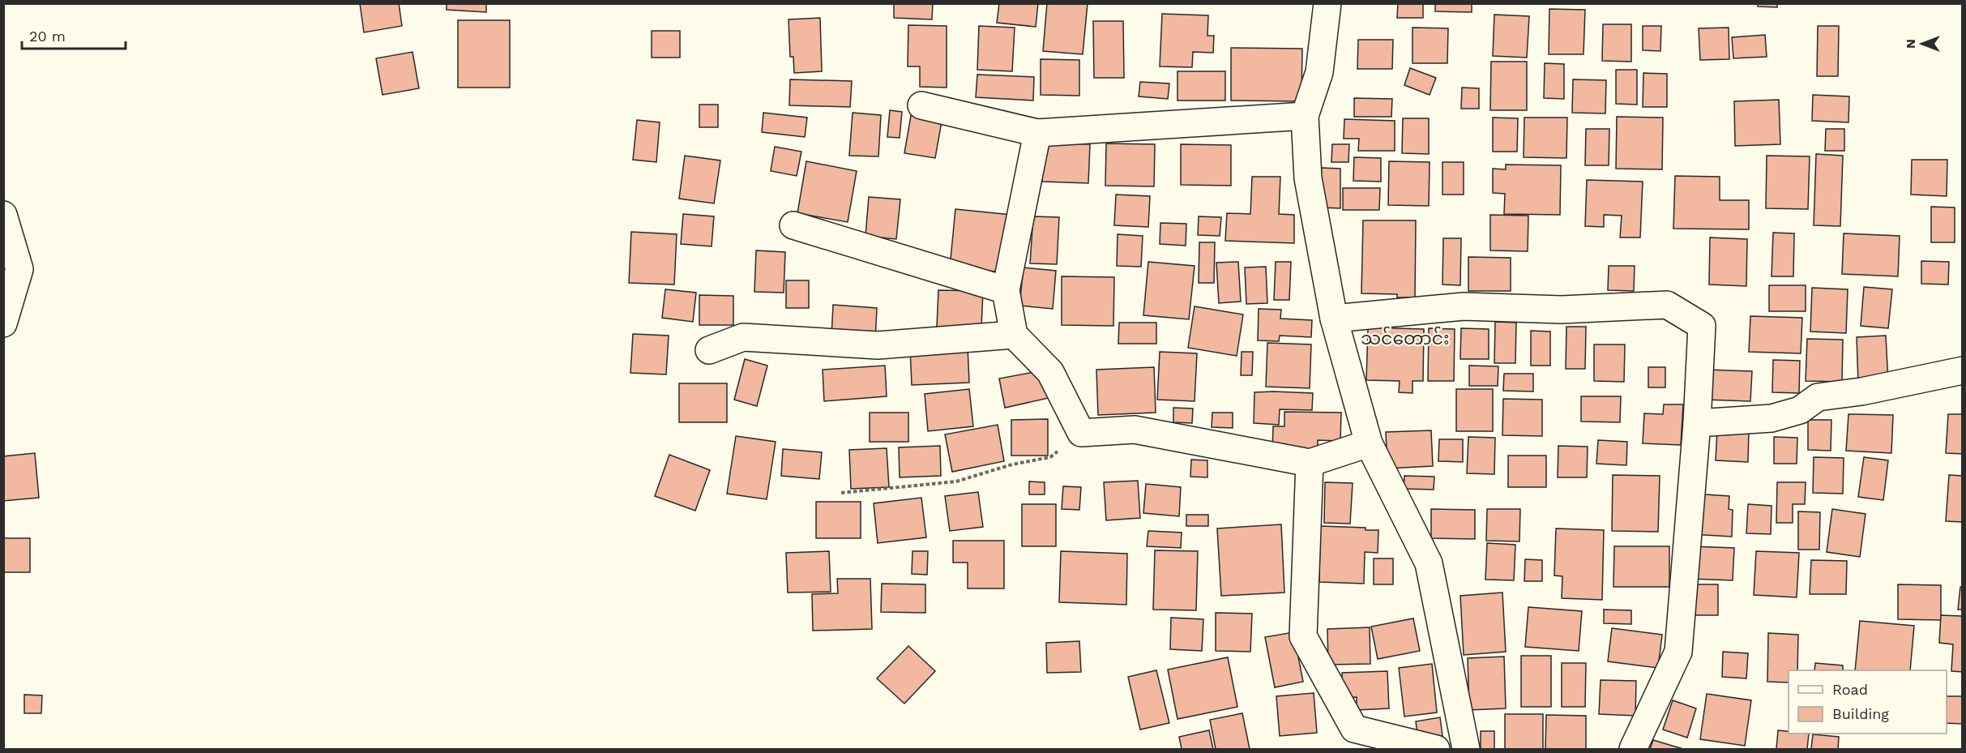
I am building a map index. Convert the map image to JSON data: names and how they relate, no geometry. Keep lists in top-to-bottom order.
{
  "districts": ["သင်တောင်း"],
  "legend": ["Road", "Building"],
  "scale_bar": "20 m",
  "north": "left"
}
